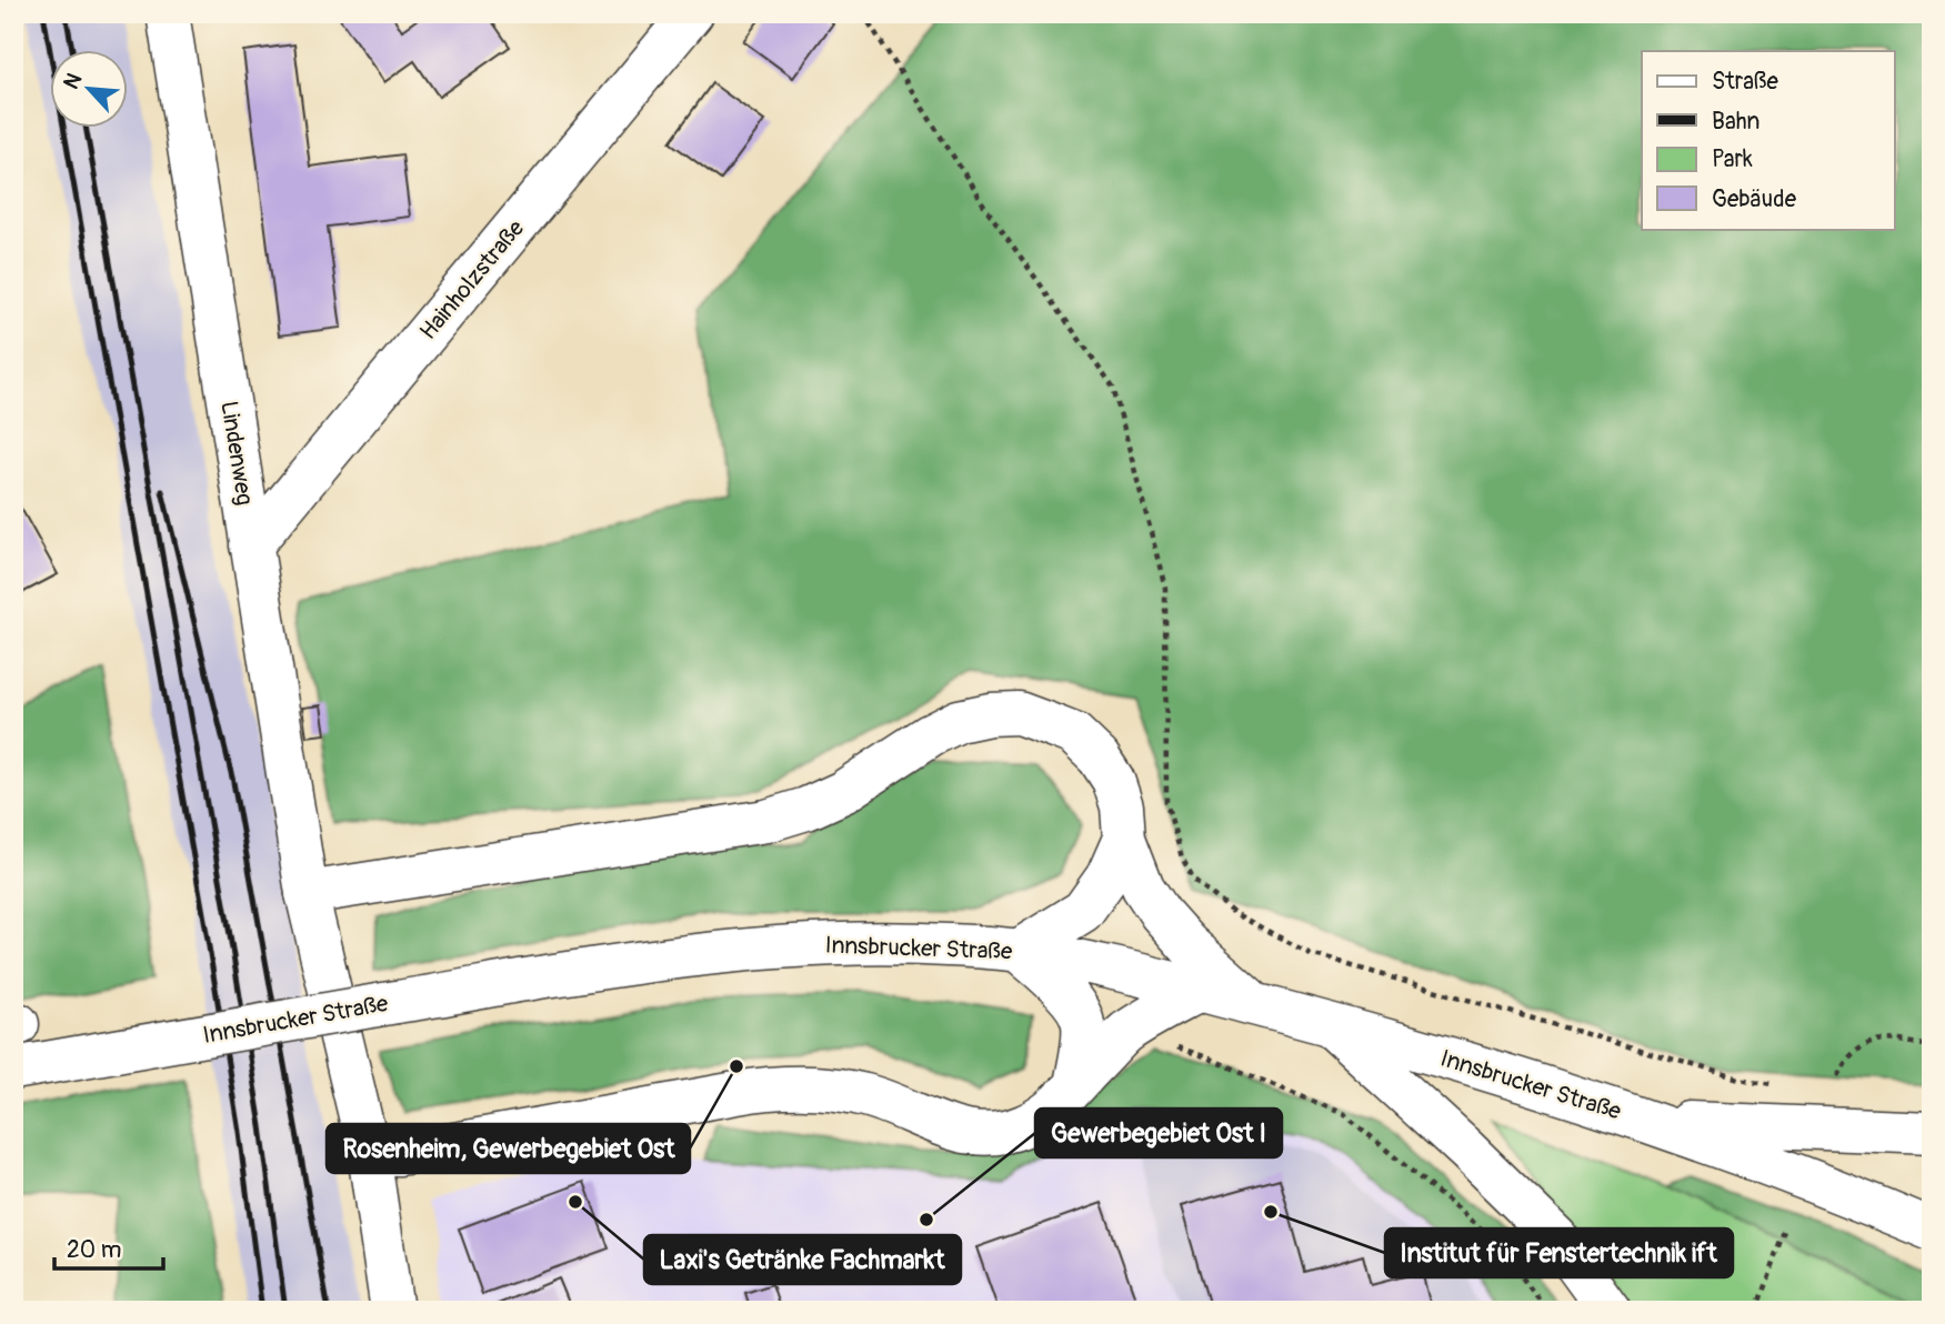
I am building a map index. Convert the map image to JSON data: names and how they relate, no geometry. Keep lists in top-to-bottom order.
{
  "streets": {
    "main road": ["Hainholzstraße", "Lindenweg", "Innsbrucker Straße"]
  },
  "crossings": [
    ["Hainholzstraße", "Lindenweg"]
  ],
  "places": [
    "Rosenheim, Gewerbegebiet Ost",
    "Laxi's Getränke Fachmarkt",
    "Institut für Fenstertechnik ift",
    "Gewerbegebiet Ost I"
  ],
  "legend": [
    "Straße",
    "Bahn",
    "Park",
    "Gebäude"
  ],
  "scale_bar": "20 m",
  "north": "top left"
}
